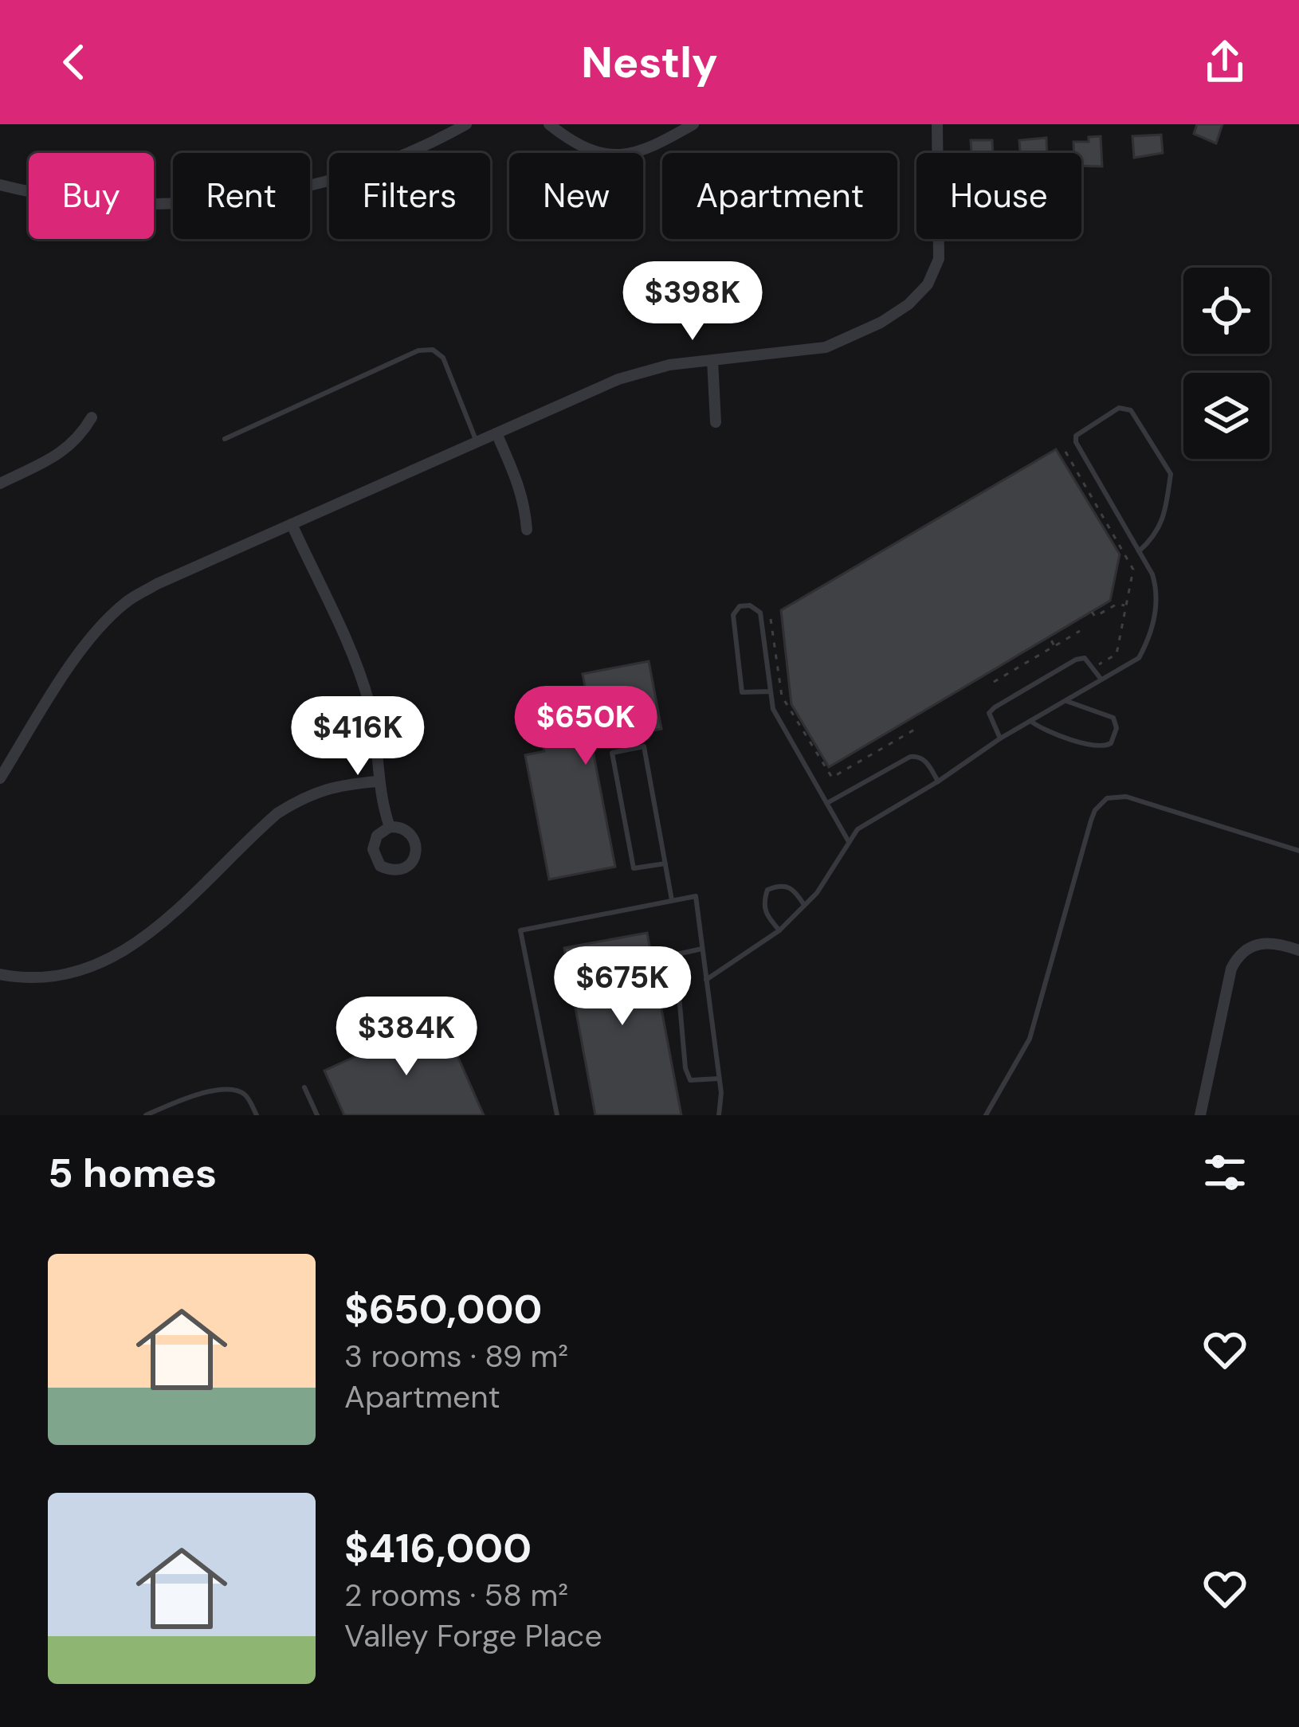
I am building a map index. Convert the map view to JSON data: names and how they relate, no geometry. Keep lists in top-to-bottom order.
{
  "page": {
    "header": "Nestly",
    "chip": [
      "Buy",
      "Rent",
      "Filters",
      "New",
      "Apartment",
      "House"
    ],
    "price": [
      "$398K",
      "$650K",
      "$416K",
      "$675K",
      "$384K"
    ],
    "heading": "5 homes",
    "list": [
      {
        "name": "$650,000",
        "note": "3 rooms · 89 m² · Apartment"
      },
      {
        "name": "$416,000",
        "note": "2 rooms · 58 m² · Valley Forge Place"
      }
    ]
  }
}
